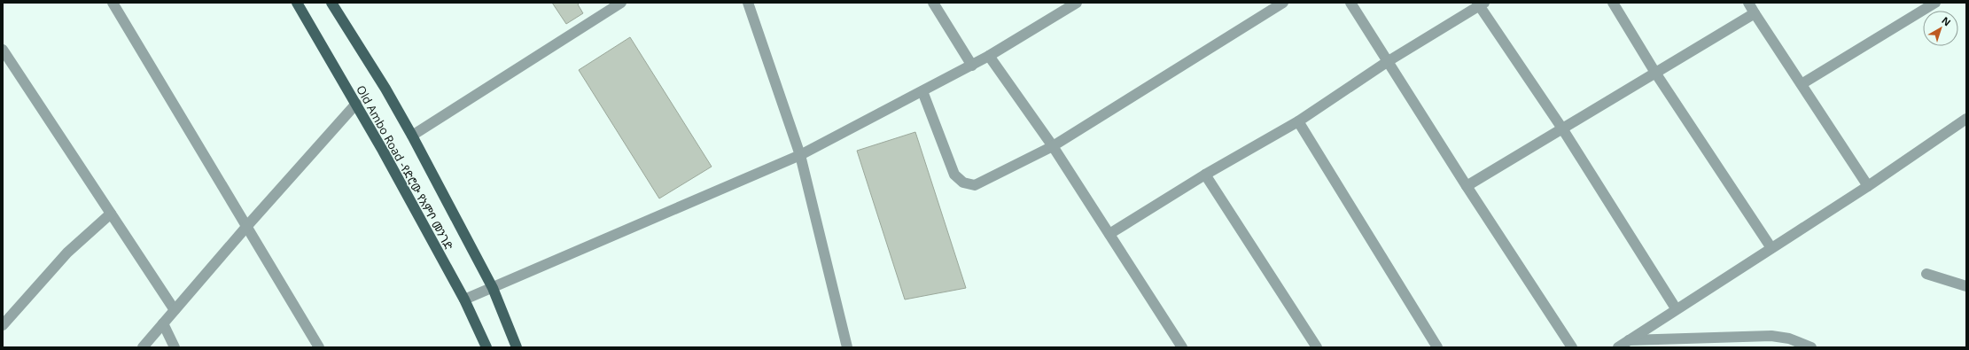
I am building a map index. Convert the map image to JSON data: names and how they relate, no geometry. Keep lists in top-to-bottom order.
{
  "streets": {
    "main road": ["Old Ambo Road -የድሮው የአምቦ መንገድ"]
  },
  "north": "top right"
}
